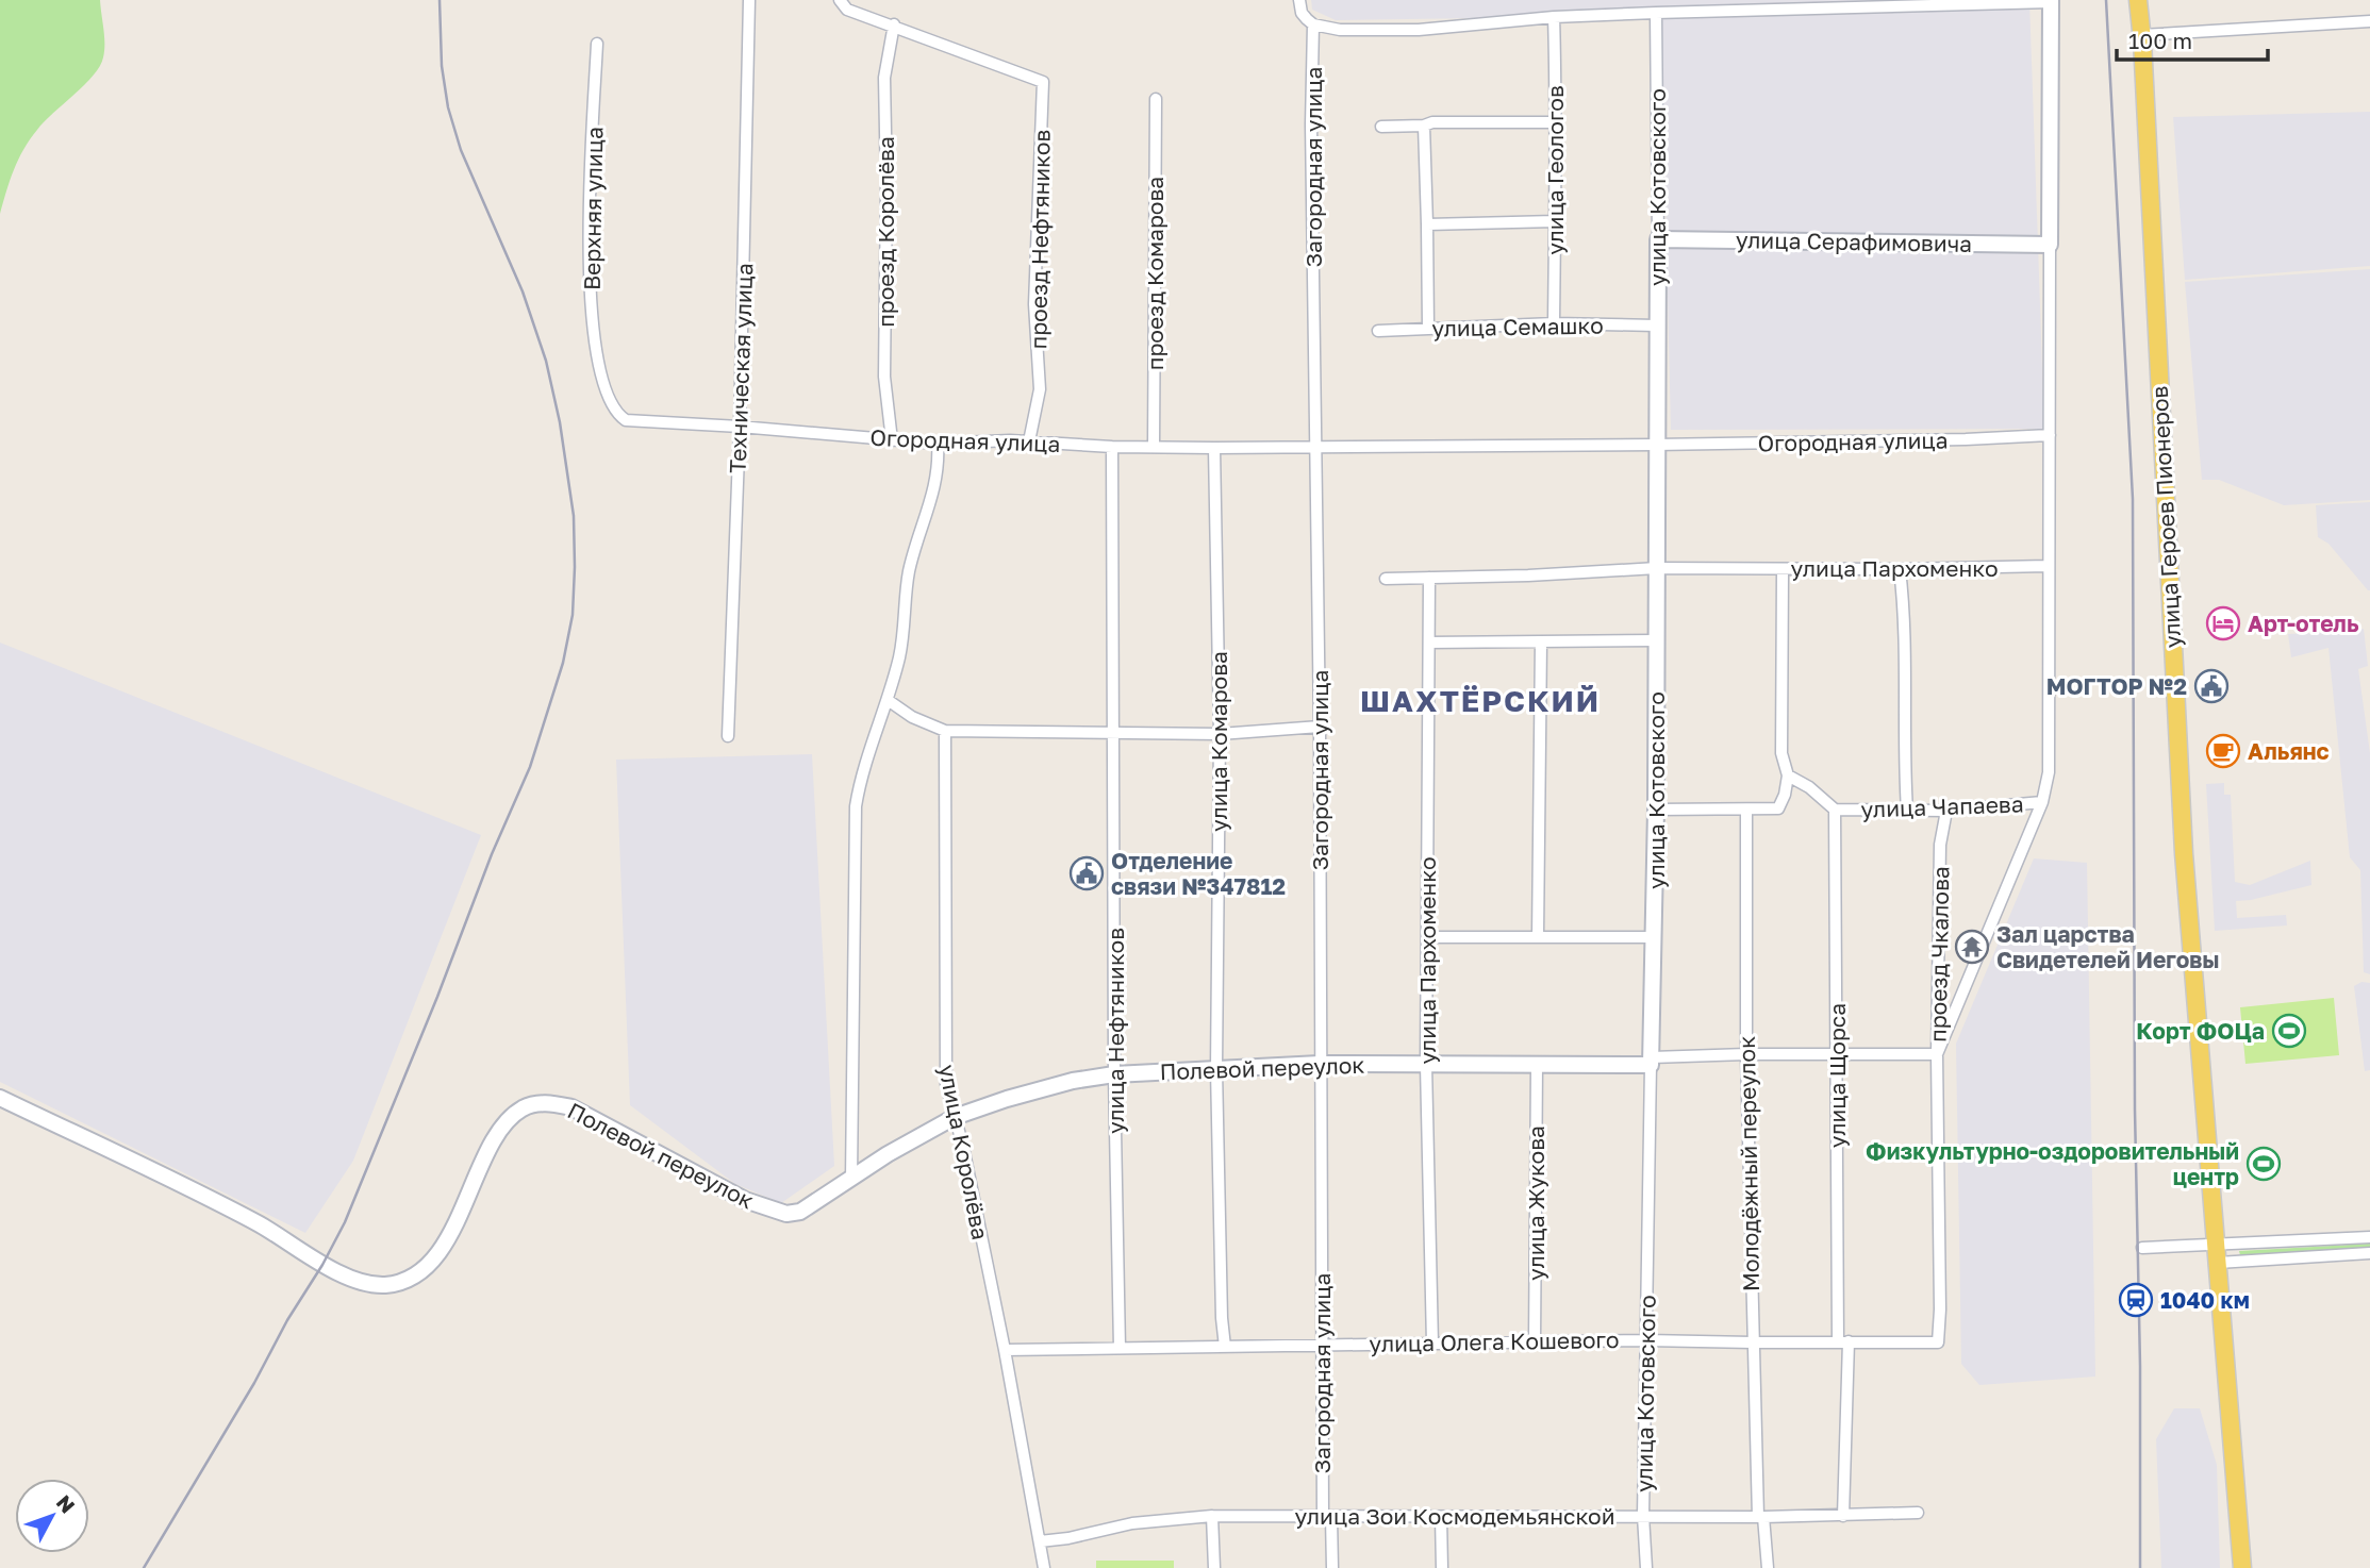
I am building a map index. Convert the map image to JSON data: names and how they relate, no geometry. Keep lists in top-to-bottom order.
{
  "streets": {
    "main road": ["улица Героев Пионеров"],
    "street": [
      "Загородная улица",
      "улица Геологов",
      "улица Котовского",
      "Верхняя улица",
      "проезд Королёва",
      "проезд Нефтяников",
      "улица Серафимовича",
      "проезд Комарова",
      "улица Семашко",
      "Техническая улица",
      "Огородная улица",
      "улица Пархоменко",
      "улица Комарова",
      "улица Чапаева",
      "проезд Чкалова",
      "улица Нефтяников",
      "Полевой переулок",
      "улица Щорса",
      "улица Королёва",
      "Молодёжный переулок",
      "улица Жукова",
      "улица Олега Кошевого",
      "улица Зои Космодемьянской"
    ]
  },
  "crossings": [
    ["Загородная улица", "Огородная улица"],
    ["Загородная улица", "Полевой переулок"],
    ["Загородная улица", "улица Олега Кошевого"],
    ["Загородная улица", "улица Зои Космодемьянской"],
    ["улица Геологов", "улица Семашко"],
    ["улица Котовского", "улица Серафимовича"],
    ["улица Котовского", "улица Семашко"],
    ["улица Котовского", "Огородная улица"],
    ["улица Котовского", "улица Пархоменко"],
    ["улица Котовского", "Полевой переулок"],
    ["улица Котовского", "улица Олега Кошевого"],
    ["улица Котовского", "улица Зои Космодемьянской"],
    ["Верхняя улица", "Огородная улица"],
    ["проезд Королёва", "проезд Нефтяников"],
    ["проезд Королёва", "Огородная улица"],
    ["проезд Нефтяников", "Огородная улица"],
    ["проезд Комарова", "Огородная улица"],
    ["Техническая улица", "Огородная улица"],
    ["Огородная улица", "улица Комарова"],
    ["Огородная улица", "улица Нефтяников"],
    ["улица Пархоменко", "Полевой переулок"],
    ["улица Пархоменко", "улица Олега Кошевого"],
    ["улица Комарова", "Полевой переулок"],
    ["улица Комарова", "улица Олега Кошевого"],
    ["улица Чапаева", "проезд Чкалова"],
    ["улица Чапаева", "улица Щорса"],
    ["проезд Чкалова", "Полевой переулок"],
    ["проезд Чкалова", "улица Олега Кошевого"],
    ["улица Нефтяников", "Полевой переулок"],
    ["улица Нефтяников", "улица Олега Кошевого"],
    ["Полевой переулок", "улица Щорса"],
    ["Полевой переулок", "улица Королёва"],
    ["Полевой переулок", "Молодёжный переулок"],
    ["Полевой переулок", "улица Жукова"],
    ["улица Щорса", "улица Олега Кошевого"],
    ["улица Щорса", "улица Зои Космодемьянской"],
    ["улица Королёва", "улица Олега Кошевого"],
    ["улица Королёва", "улица Зои Космодемьянской"],
    ["Молодёжный переулок", "улица Олега Кошевого"],
    ["Молодёжный переулок", "улица Зои Космодемьянской"],
    ["улица Жукова", "улица Олега Кошевого"]
  ],
  "districts": ["ШАХТЁРСКИЙ"],
  "places": {
    "hotel": ["Арт-отель"],
    "public building": ["МОГТОР №2", "Отделение связи №347812"],
    "cafe": ["Альянс"],
    "temple": ["Зал царства Свидетелей Иеговы"],
    "sports": ["Корт ФОЦа", "Физкультурно-оздоровительный центр"],
    "station": ["1040 км"]
  },
  "scale_bar": "100 m",
  "north": "top right"
}
